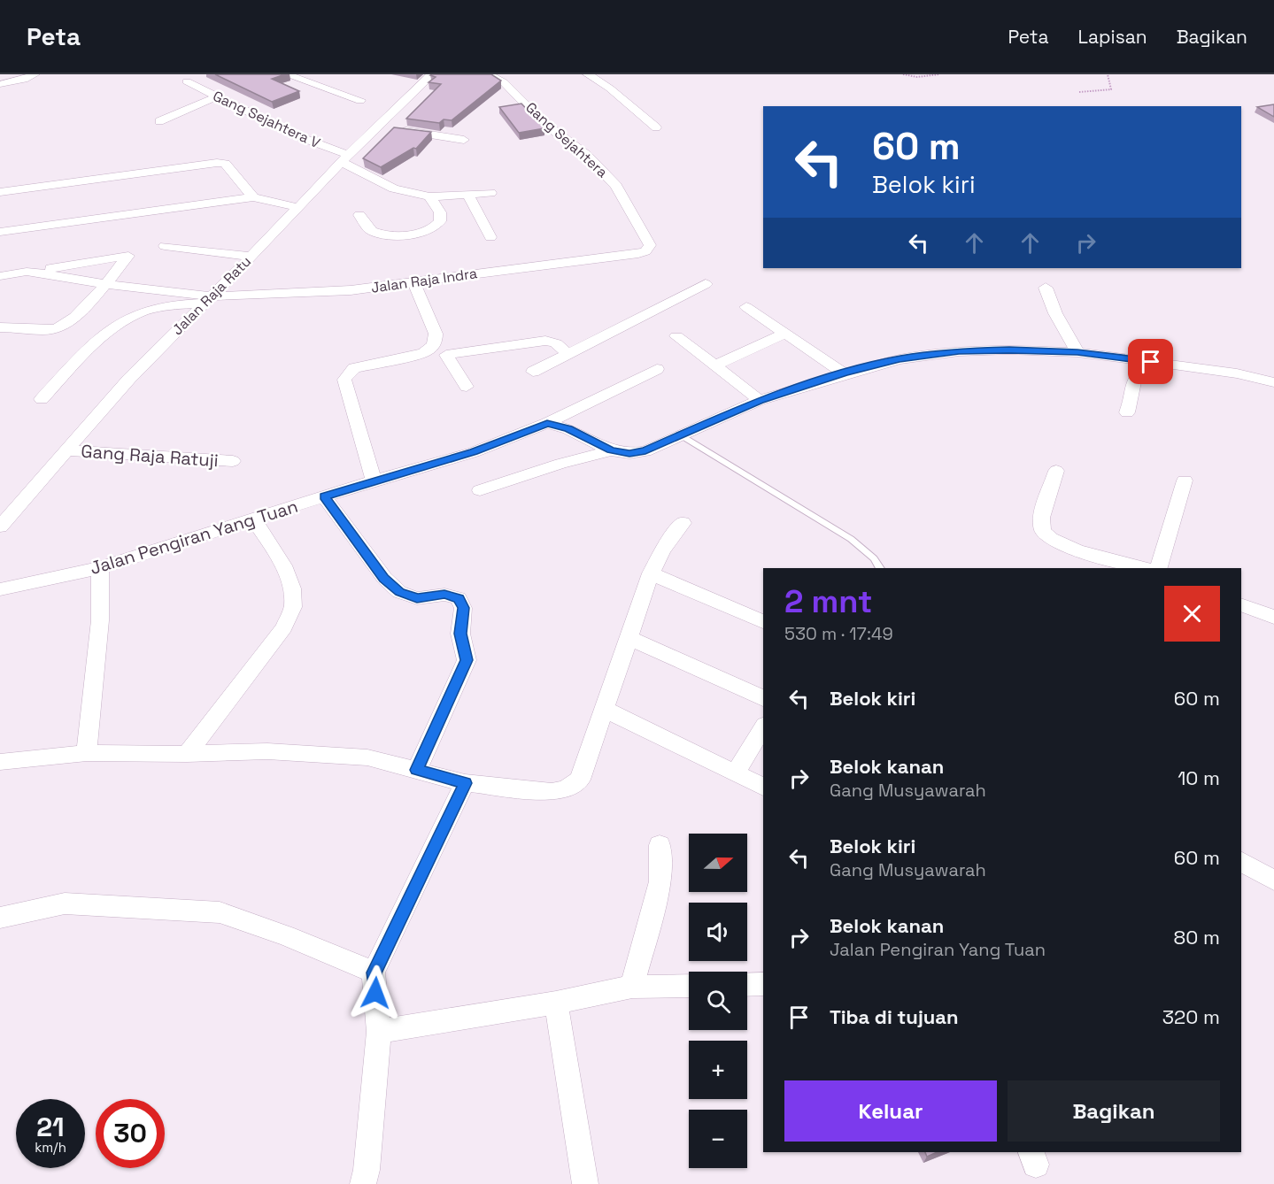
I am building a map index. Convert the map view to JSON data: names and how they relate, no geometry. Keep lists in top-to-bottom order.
{
  "streets": {
    "street": [
      "Gang Sejahtera V",
      "Gang Sejahtera",
      "Jalan Raja Indra",
      "Jalan Raja Ratu",
      "Gang Raja Ratuji",
      "Jalan Pengiran Yang Tuan"
    ]
  },
  "crossings": [
    ["Gang Sejahtera V", "Jalan Raja Ratu"],
    ["Gang Sejahtera", "Jalan Raja Indra"],
    ["Jalan Raja Indra", "Jalan Raja Ratu"],
    ["Jalan Raja Ratu", "Gang Raja Ratuji"]
  ],
  "north": "right",
  "page": {
    "header": "Peta",
    "nav": ["Peta", "Lapisan", "Bagikan"],
    "turn": ["60 m", "Belok kiri"],
    "heading": ["2 mnt", "530 m · 17:49"],
    "list": [
      {
        "name": "Belok kiri",
        "value": "60 m"
      },
      {
        "name": "Belok kanan",
        "note": "Gang Musyawarah",
        "value": "10 m"
      },
      {
        "name": "Belok kiri",
        "note": "Gang Musyawarah",
        "value": "60 m"
      },
      {
        "name": "Belok kanan",
        "note": "Jalan Pengiran Yang Tuan",
        "value": "80 m"
      },
      {
        "name": "Tiba di tujuan",
        "value": "320 m"
      }
    ],
    "map_buttons": ["+", "−"],
    "buttons": ["Keluar", "Bagikan"],
    "speed": "21 km/h",
    "limit": "30"
  }
}
